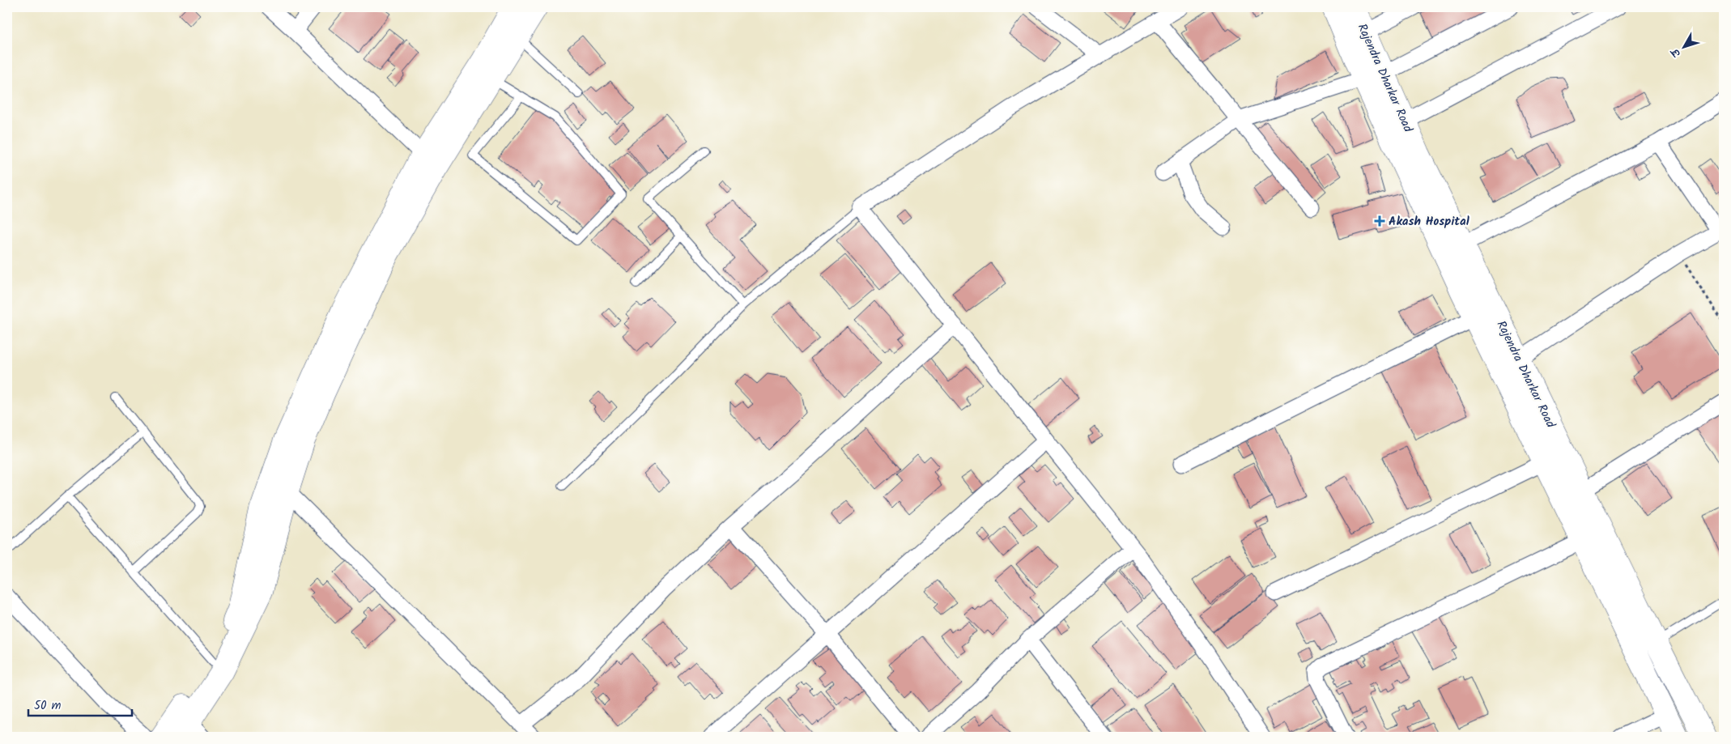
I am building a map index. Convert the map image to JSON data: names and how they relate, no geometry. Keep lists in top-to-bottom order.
{
  "streets": {
    "main road": ["Rajendra Dharkar Road"]
  },
  "places": {
    "health": ["Akash Hospital"]
  },
  "scale_bar": "50 m",
  "north": "bottom left"
}
